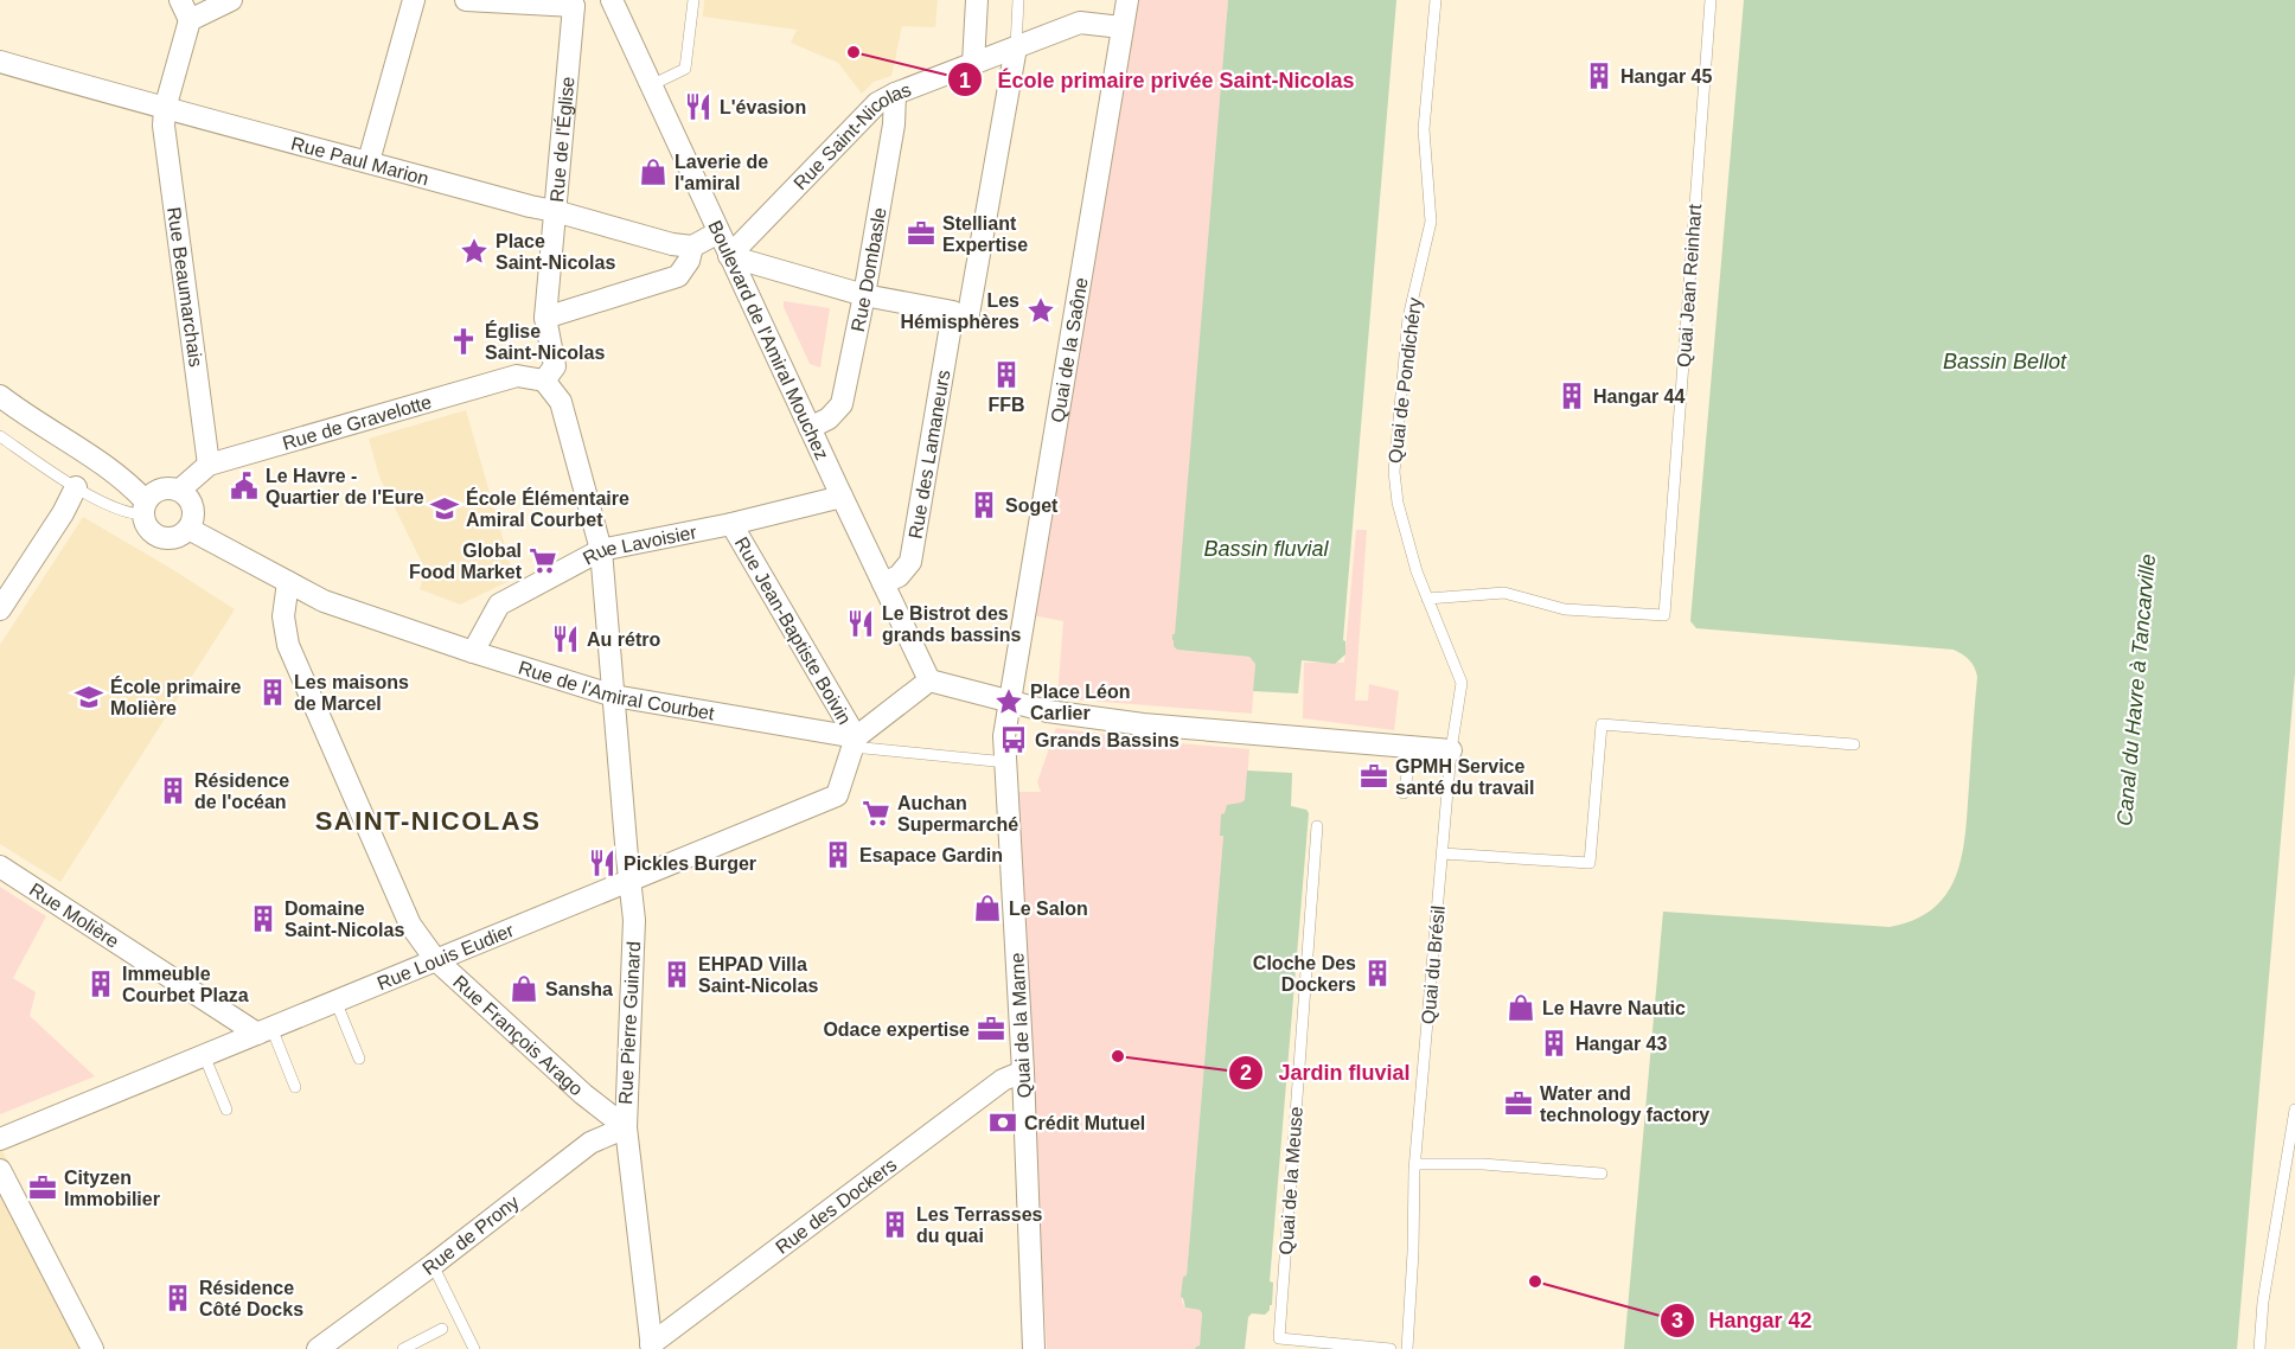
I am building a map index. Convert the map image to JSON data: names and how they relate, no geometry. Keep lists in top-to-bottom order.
{
  "streets": {
    "street": [
      "Rue Saint-Nicolas",
      "Rue de l'Église",
      "Rue Paul Marion",
      "Rue Dombasle",
      "Rue Beaumarchais",
      "Boulevard de l'Amiral Mouchez",
      "Quai de la Saône",
      "Rue de Gravelotte",
      "Rue des Lamaneurs",
      "Rue Lavoisier",
      "Rue Jean-Baptiste Boivin",
      "Rue de l'Amiral Courbet",
      "Rue Molière",
      "Rue Louis Eudier",
      "Rue Pierre Guinard",
      "Quai de la Marne",
      "Rue François Arago",
      "Rue des Dockers",
      "Rue de Prony"
    ],
    "lane": [
      "Quai Jean Reinhart",
      "Quai de Pondichéry",
      "Quai du Brésil",
      "Quai de la Meuse"
    ]
  },
  "crossings": [
    ["Rue Saint-Nicolas", "Rue Dombasle"],
    ["Rue Saint-Nicolas", "Boulevard de l'Amiral Mouchez"],
    ["Rue Saint-Nicolas", "Quai de la Saône"],
    ["Rue Saint-Nicolas", "Rue des Lamaneurs"],
    ["Rue de l'Église", "Rue Paul Marion"],
    ["Rue de l'Église", "Rue de Gravelotte"],
    ["Rue Paul Marion", "Rue Beaumarchais"],
    ["Rue Dombasle", "Boulevard de l'Amiral Mouchez"],
    ["Quai Jean Reinhart", "Quai de Pondichéry"],
    ["Rue Beaumarchais", "Rue de Gravelotte"],
    ["Boulevard de l'Amiral Mouchez", "Rue des Lamaneurs"],
    ["Boulevard de l'Amiral Mouchez", "Rue Lavoisier"],
    ["Quai de la Saône", "Quai de la Marne"],
    ["Quai de Pondichéry", "Quai du Brésil"],
    ["Rue de Gravelotte", "Rue de l'Amiral Courbet"],
    ["Rue Lavoisier", "Rue Jean-Baptiste Boivin"],
    ["Rue Lavoisier", "Rue de l'Amiral Courbet"],
    ["Rue Jean-Baptiste Boivin", "Rue de l'Amiral Courbet"],
    ["Rue Jean-Baptiste Boivin", "Rue Louis Eudier"],
    ["Rue de l'Amiral Courbet", "Rue Louis Eudier"],
    ["Rue de l'Amiral Courbet", "Rue Pierre Guinard"],
    ["Rue de l'Amiral Courbet", "Rue François Arago"],
    ["Rue Molière", "Rue Louis Eudier"],
    ["Rue Louis Eudier", "Rue Pierre Guinard"],
    ["Rue Louis Eudier", "Rue François Arago"],
    ["Rue Pierre Guinard", "Rue François Arago"],
    ["Rue Pierre Guinard", "Rue des Dockers"],
    ["Rue Pierre Guinard", "Rue de Prony"],
    ["Quai de la Marne", "Rue des Dockers"],
    ["Rue François Arago", "Rue de Prony"]
  ],
  "districts": ["SAINT-NICOLAS"],
  "water": ["Bassin Bellot", "Bassin fluvial", "Canal du Havre à Tancarville"],
  "places": {
    "other": ["École primaire privée Saint-Nicolas", "Jardin fluvial", "Hangar 42"],
    "building": [
      "Hangar 45",
      "FFB",
      "Hangar 44",
      "Soget",
      "Les maisons de Marcel",
      "Résidence de l'océan",
      "Esapace Gardin",
      "Domaine Saint-Nicolas",
      "Cloche Des Dockers",
      "EHPAD Villa Saint-Nicolas",
      "Immeuble Courbet Plaza",
      "Hangar 43",
      "Les Terrasses du quai",
      "Résidence Côté Docks"
    ],
    "restaurant": [
      "L'évasion",
      "Le Bistrot des grands bassins",
      "Au rétro",
      "Pickles Burger"
    ],
    "shop": [
      "Laverie de l'amiral",
      "Le Salon",
      "Sansha",
      "Le Havre Nautic"
    ],
    "office": [
      "Stelliant Expertise",
      "GPMH Service santé du travail",
      "Odace expertise",
      "Water and technology factory",
      "Cityzen Immobilier"
    ],
    "place": ["Place Saint-Nicolas", "Les Hémisphères", "Place Léon Carlier"],
    "church": ["Église Saint-Nicolas"],
    "public building": ["Le Havre - Quartier de l'Eure"],
    "school or university": ["École Élémentaire Amiral Courbet", "École primaire Molière"],
    "supermarket": ["Global Food Market", "Auchan Supermarché"],
    "bus stop": ["Grands Bassins"],
    "bank": ["Crédit Mutuel"]
  }
}
